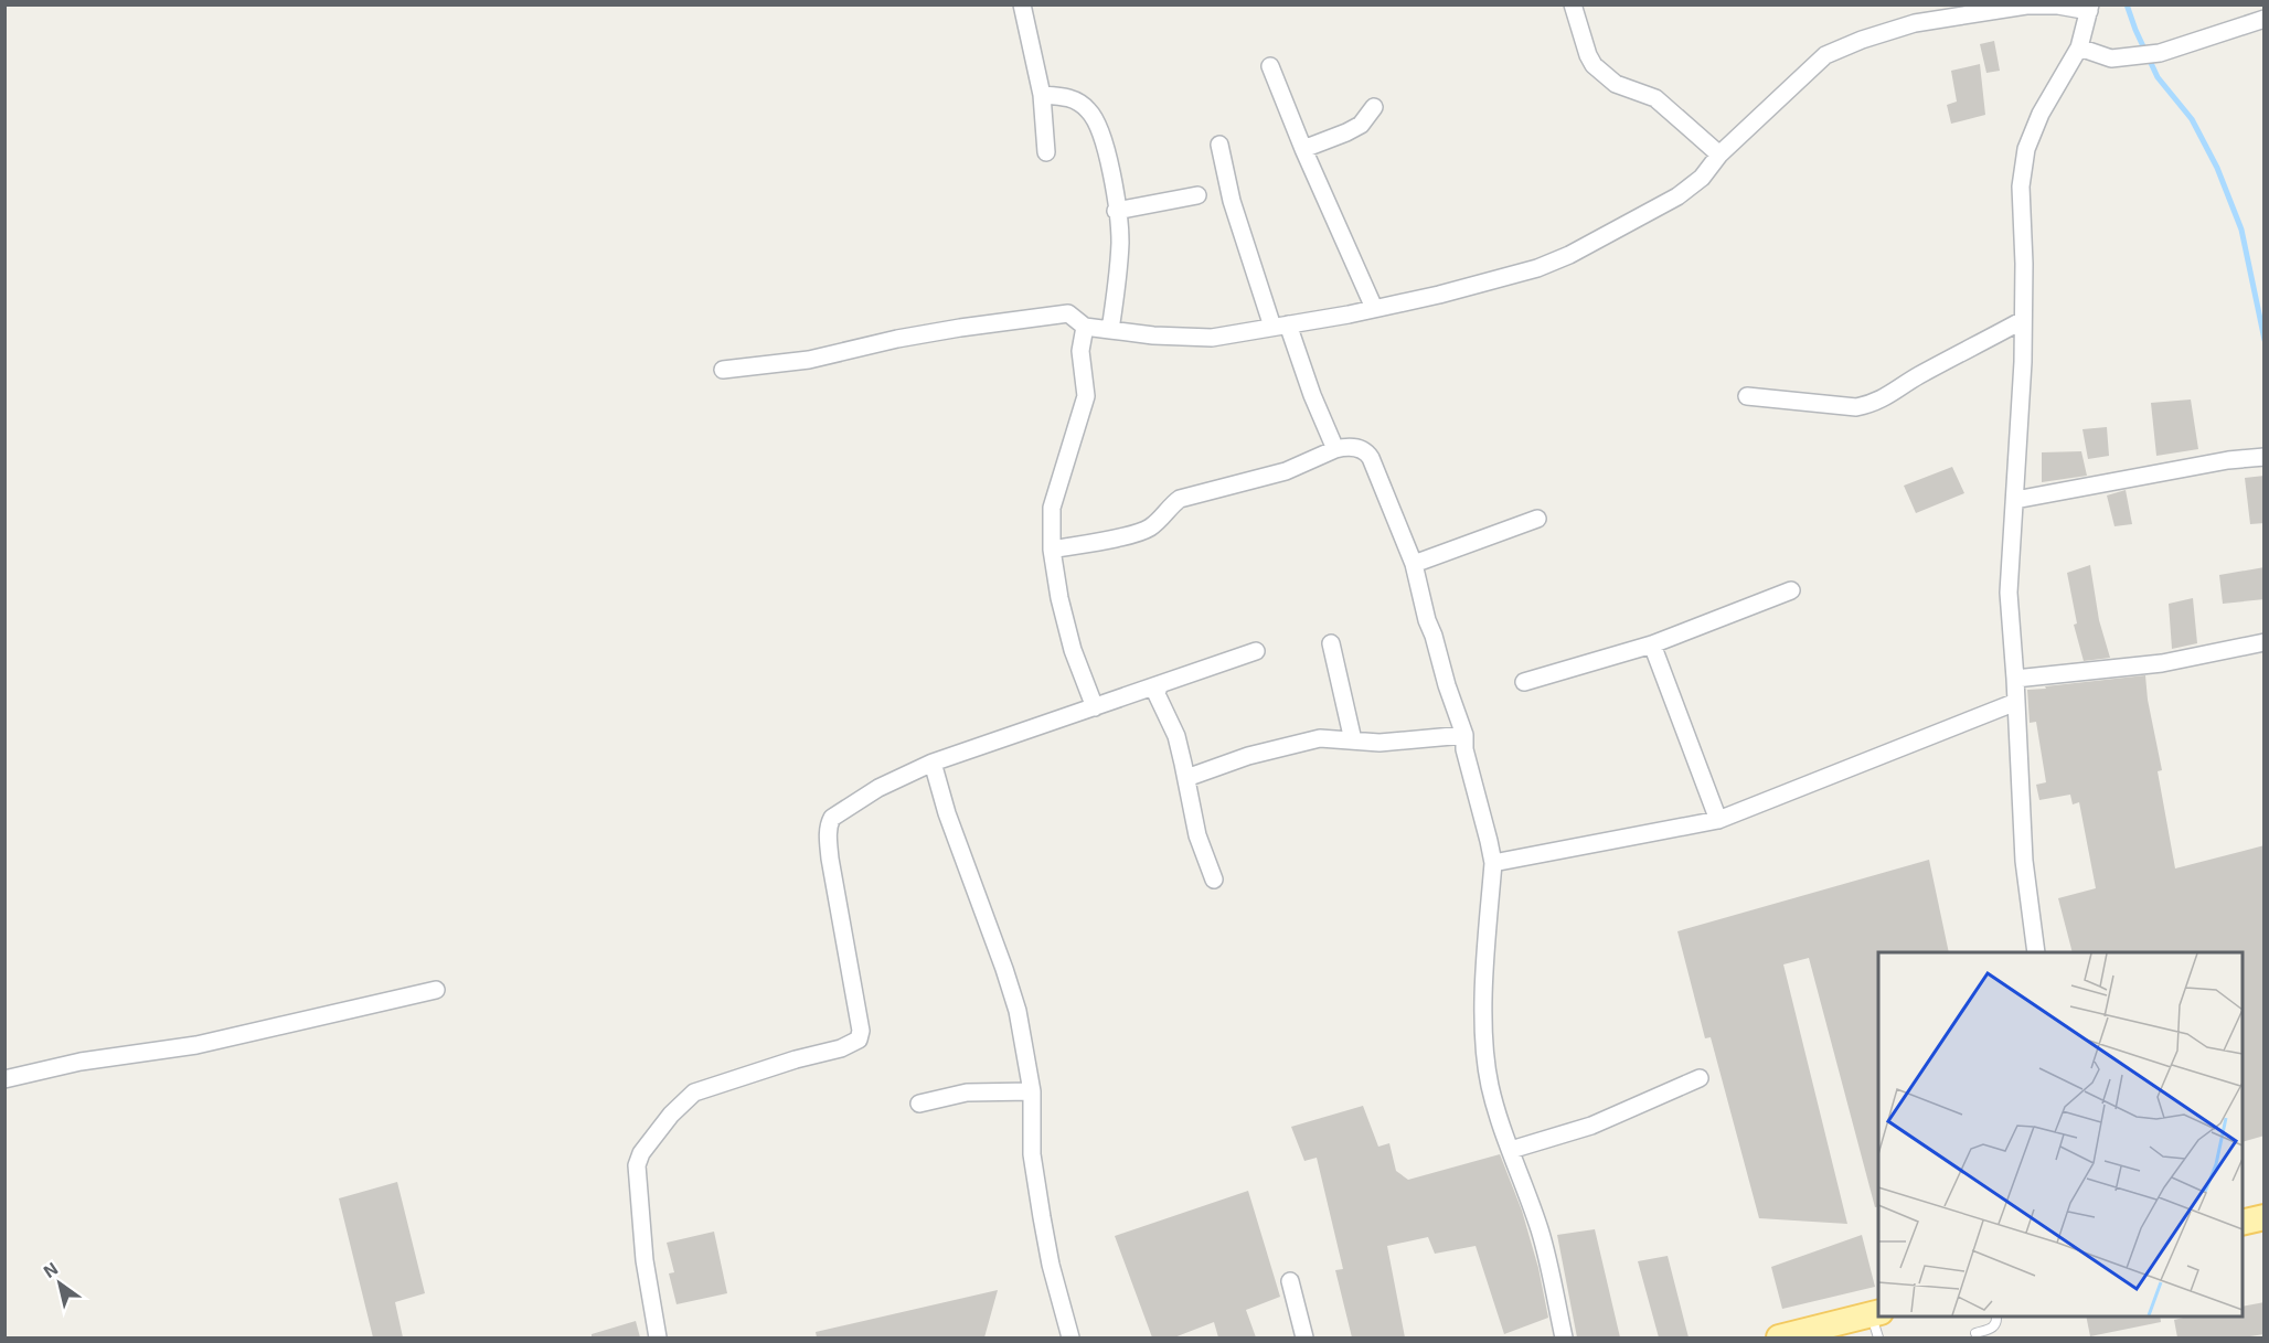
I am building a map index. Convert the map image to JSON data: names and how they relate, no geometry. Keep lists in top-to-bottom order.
{
  "north": "top left"
}
